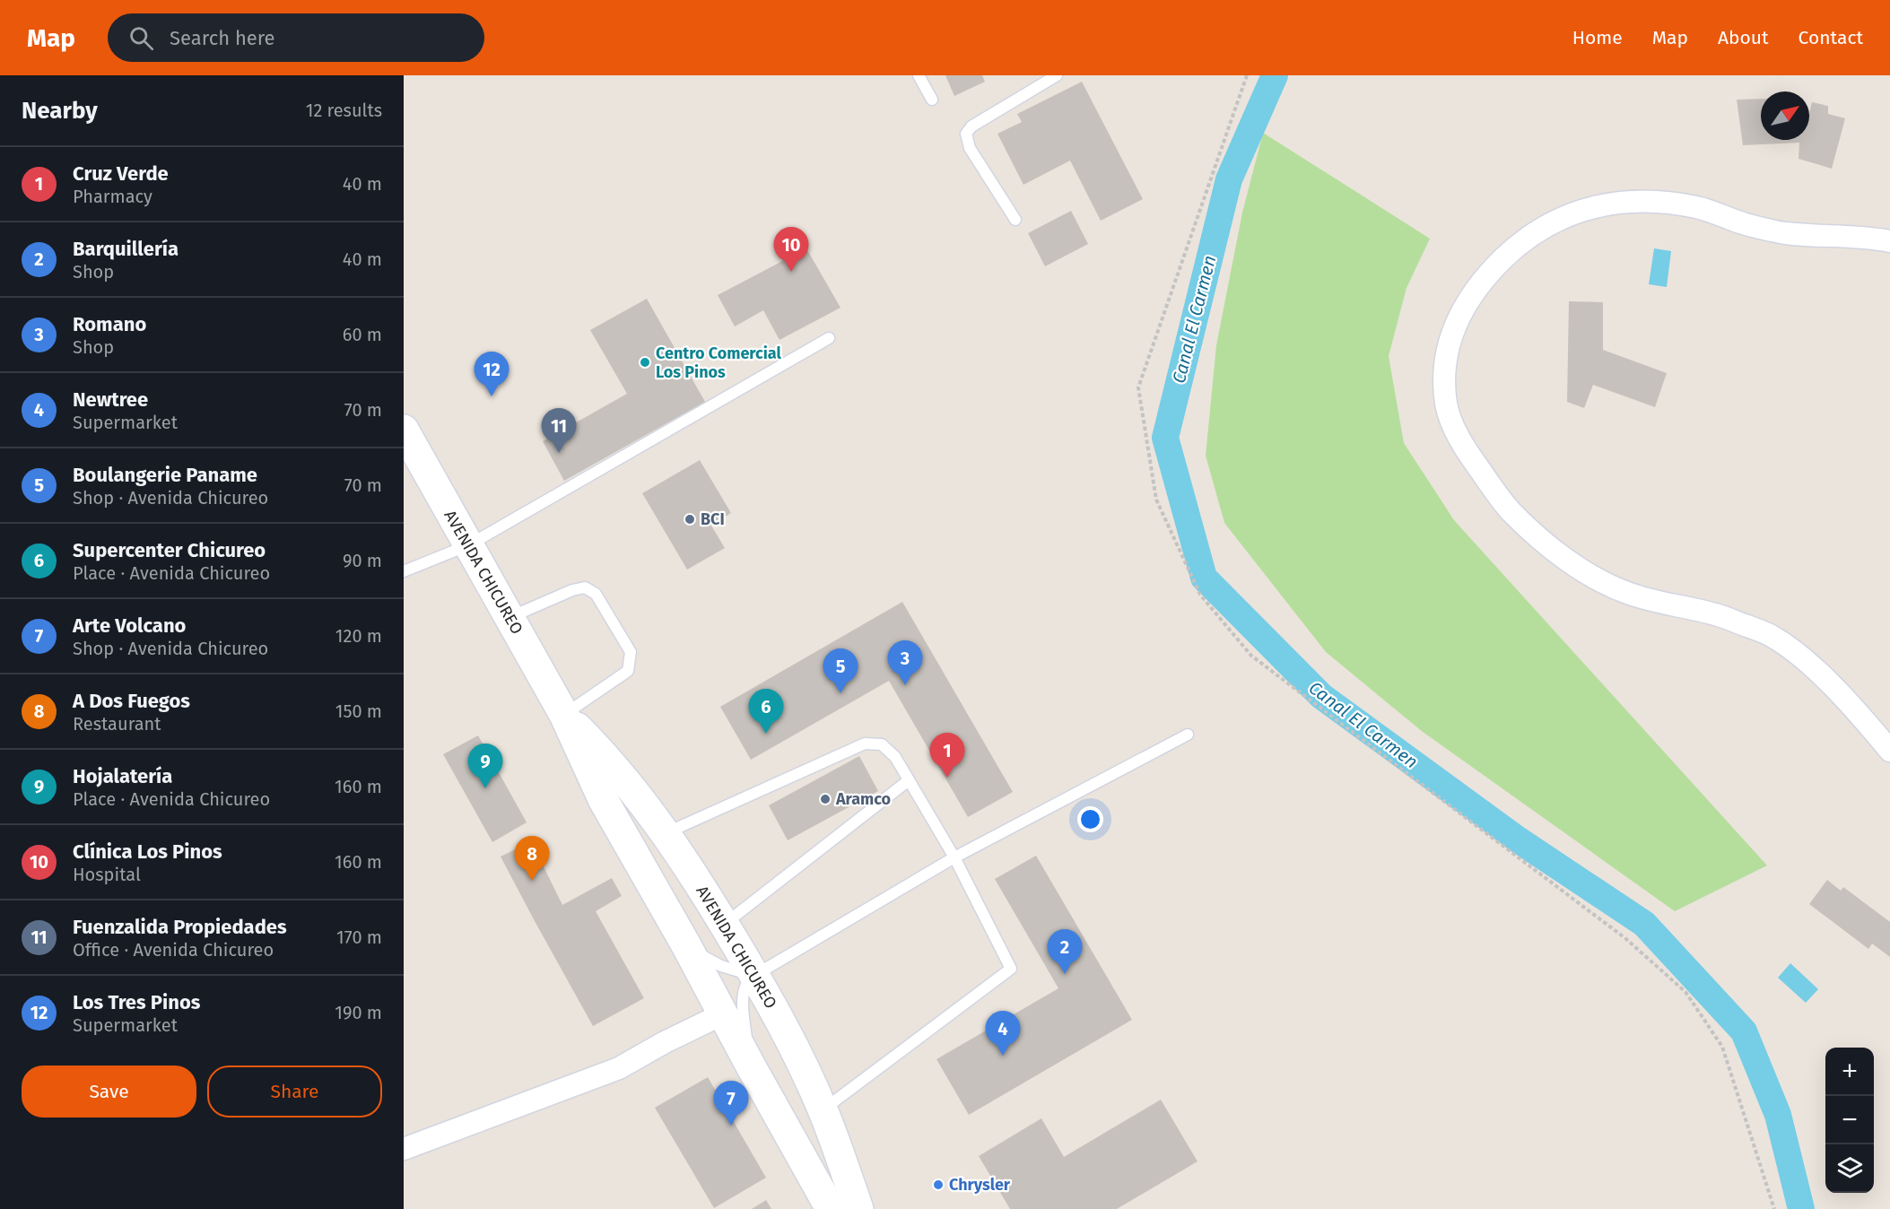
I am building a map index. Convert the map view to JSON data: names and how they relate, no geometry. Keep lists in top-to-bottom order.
{
  "streets": {
    "main road": ["AVENIDA CHICUREO"]
  },
  "water": ["Canal El Carmen"],
  "places": [
    "Centro Comercial Los Pinos",
    "BCI",
    "Aramco",
    "Chrysler"
  ],
  "north": "top right",
  "page": {
    "header": "Map",
    "search": "Search here",
    "nav": [
      "Home",
      "Map",
      "About",
      "Contact"
    ],
    "heading": ["Nearby", "12 results"],
    "list": [
      {
        "mark": "1",
        "name": "Cruz Verde",
        "note": "Pharmacy",
        "value": "40 m"
      },
      {
        "mark": "2",
        "name": "Barquillería",
        "note": "Shop",
        "value": "40 m"
      },
      {
        "mark": "3",
        "name": "Romano",
        "note": "Shop",
        "value": "60 m"
      },
      {
        "mark": "4",
        "name": "Newtree",
        "note": "Supermarket",
        "value": "70 m"
      },
      {
        "mark": "5",
        "name": "Boulangerie Paname",
        "note": "Shop · Avenida Chicureo",
        "value": "70 m"
      },
      {
        "mark": "6",
        "name": "Supercenter Chicureo",
        "note": "Place · Avenida Chicureo",
        "value": "90 m"
      },
      {
        "mark": "7",
        "name": "Arte Volcano",
        "note": "Shop · Avenida Chicureo",
        "value": "120 m"
      },
      {
        "mark": "8",
        "name": "A Dos Fuegos",
        "note": "Restaurant",
        "value": "150 m"
      },
      {
        "mark": "9",
        "name": "Hojalatería",
        "note": "Place · Avenida Chicureo",
        "value": "160 m"
      },
      {
        "mark": "10",
        "name": "Clínica Los Pinos",
        "note": "Hospital",
        "value": "160 m"
      },
      {
        "mark": "11",
        "name": "Fuenzalida Propiedades",
        "note": "Office · Avenida Chicureo",
        "value": "170 m"
      },
      {
        "mark": "12",
        "name": "Los Tres Pinos",
        "note": "Supermarket",
        "value": "190 m"
      }
    ],
    "pins": [
      "10",
      "12",
      "11",
      "3",
      "5",
      "6",
      "1",
      "9",
      "8",
      "2",
      "4",
      "7"
    ],
    "map_buttons": ["+", "−"],
    "buttons": ["Save", "Share"]
  }
}
